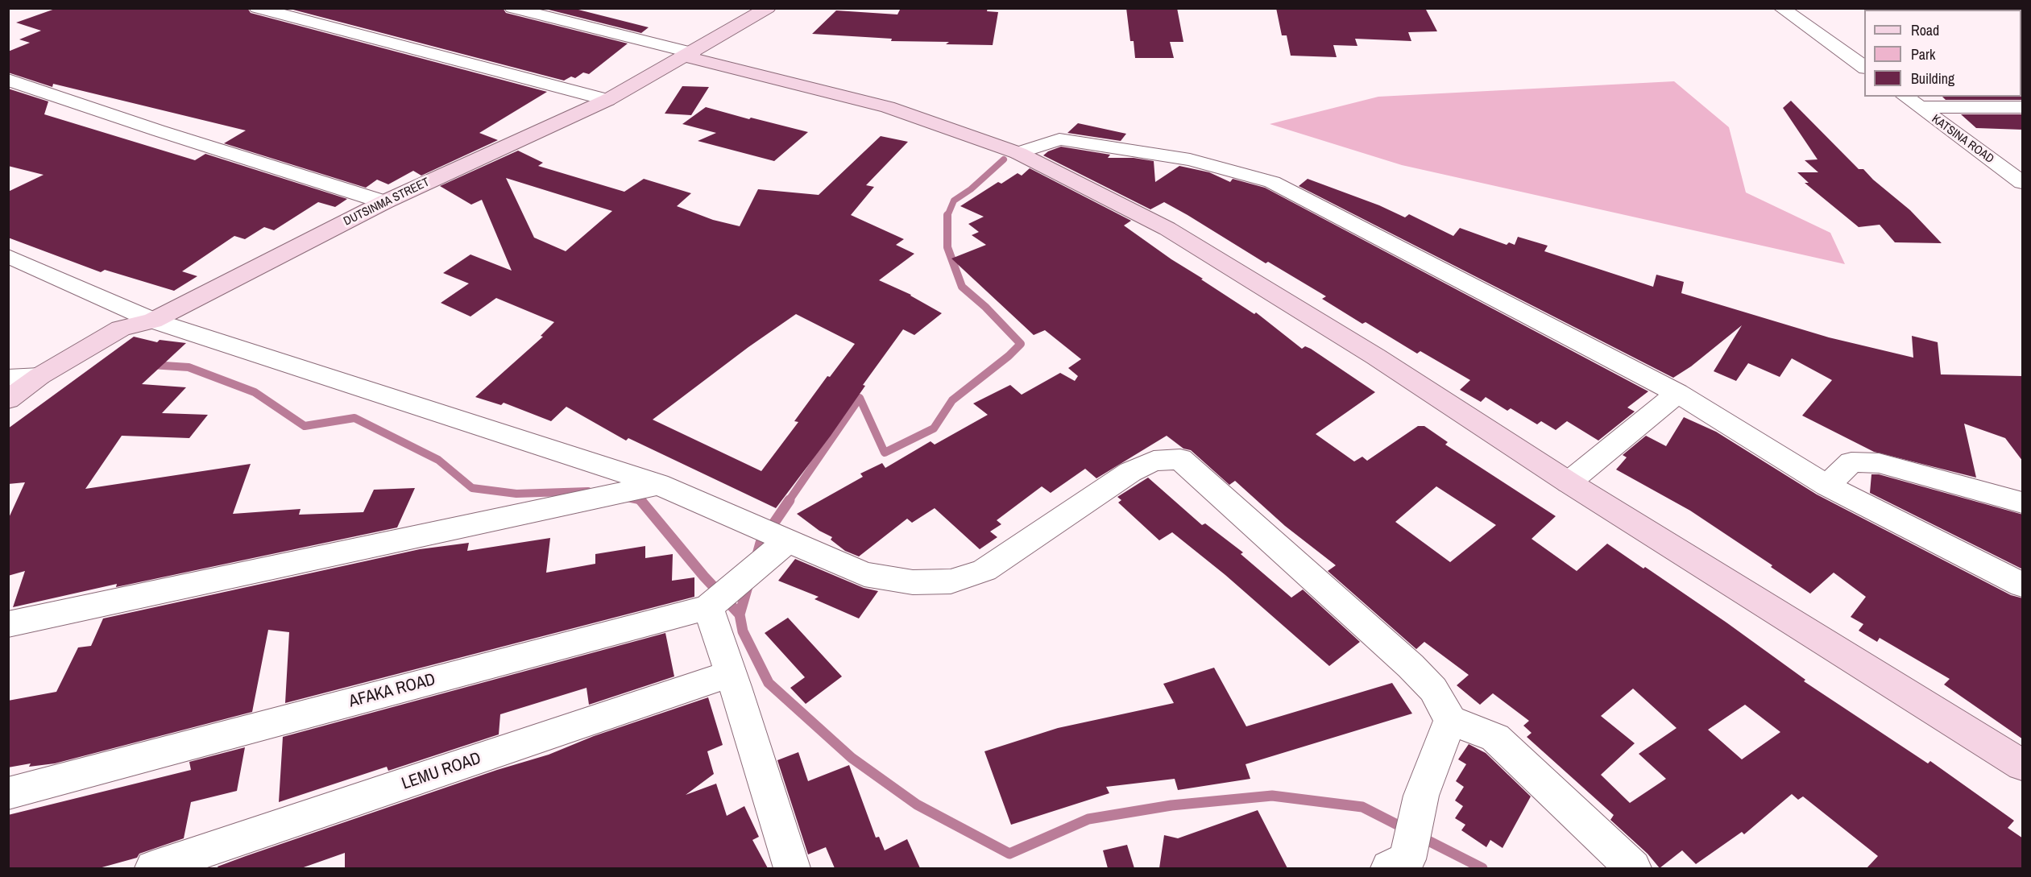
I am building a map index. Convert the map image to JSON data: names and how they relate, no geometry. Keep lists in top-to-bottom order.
{
  "streets": {
    "street": [
      "KATSINA ROAD",
      "DUTSINMA STREET",
      "AFAKA ROAD",
      "LEMU ROAD"
    ]
  },
  "legend": ["Road", "Park", "Building"]
}
